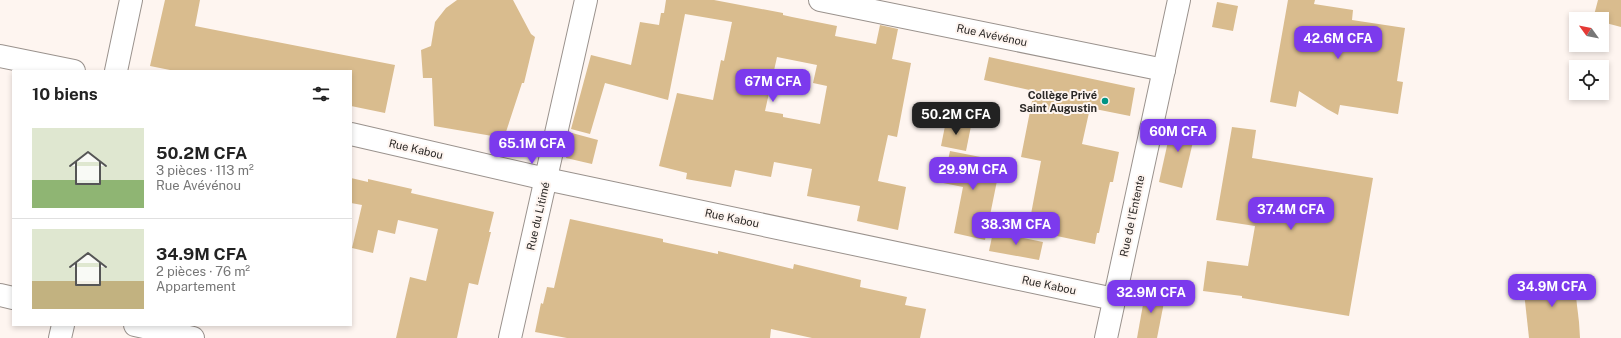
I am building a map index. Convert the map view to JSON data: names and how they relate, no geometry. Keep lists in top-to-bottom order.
{
  "streets": {
    "street": [
      "Rue Avévénou",
      "Rue Kabou",
      "Rue du Litimé",
      "Rue de l'Entente"
    ]
  },
  "crossings": [
    ["Rue Avévénou", "Rue de l'Entente"],
    ["Rue Kabou", "Rue du Litimé"],
    ["Rue Kabou", "Rue de l'Entente"]
  ],
  "places": ["Collège Privé Saint Augustin"],
  "north": "top left",
  "page": {
    "price": [
      "42.6M CFA",
      "67M CFA",
      "50.2M CFA",
      "60M CFA",
      "65.1M CFA",
      "29.9M CFA",
      "37.4M CFA",
      "38.3M CFA",
      "34.9M CFA",
      "32.9M CFA"
    ],
    "heading": "10 biens",
    "list": [
      {
        "name": "50.2M CFA",
        "note": "3 pièces · 113 m² · Rue Avévénou"
      },
      {
        "name": "34.9M CFA",
        "note": "2 pièces · 76 m² · Appartement"
      }
    ]
  }
}
